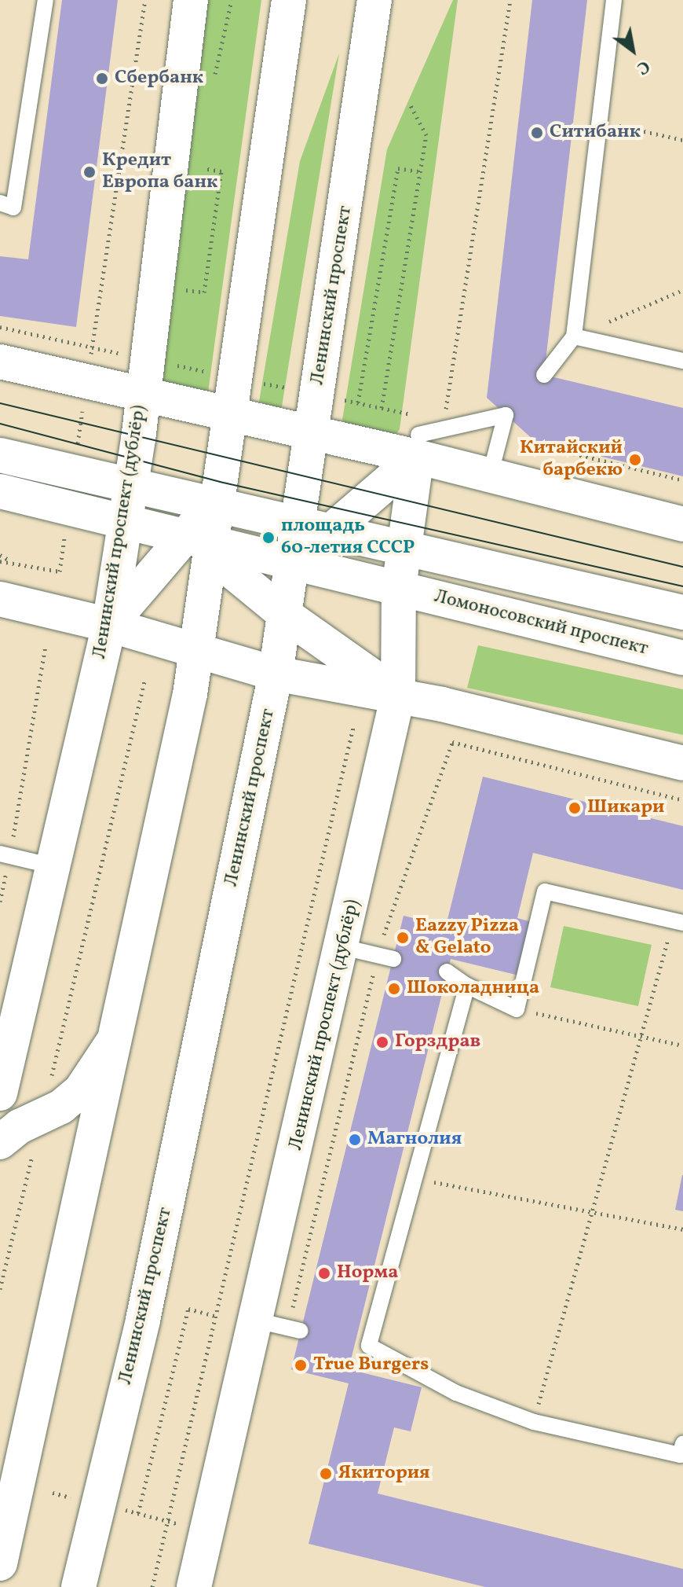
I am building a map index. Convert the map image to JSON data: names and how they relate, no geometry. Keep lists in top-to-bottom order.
{
  "streets": {
    "main road": ["Ленинский проспект", "Ленинский проспект (дублёр)", "Ломоносовский проспект"]
  },
  "crossings": [
    ["Ленинский проспект (дублёр)", "Ломоносовский проспект"]
  ],
  "places": [
    "Сбербанк",
    "Ситибанк",
    "Кредит Европа банк",
    "Китайский барбекю",
    "площадь 60-летия СССР",
    "Шикари",
    "Eazzy Pizza & Gelato",
    "Шоколадница",
    "Горздрав",
    "Магнолия",
    "Норма",
    "True Burgers",
    "Якитория"
  ],
  "north": "bottom right"
}
